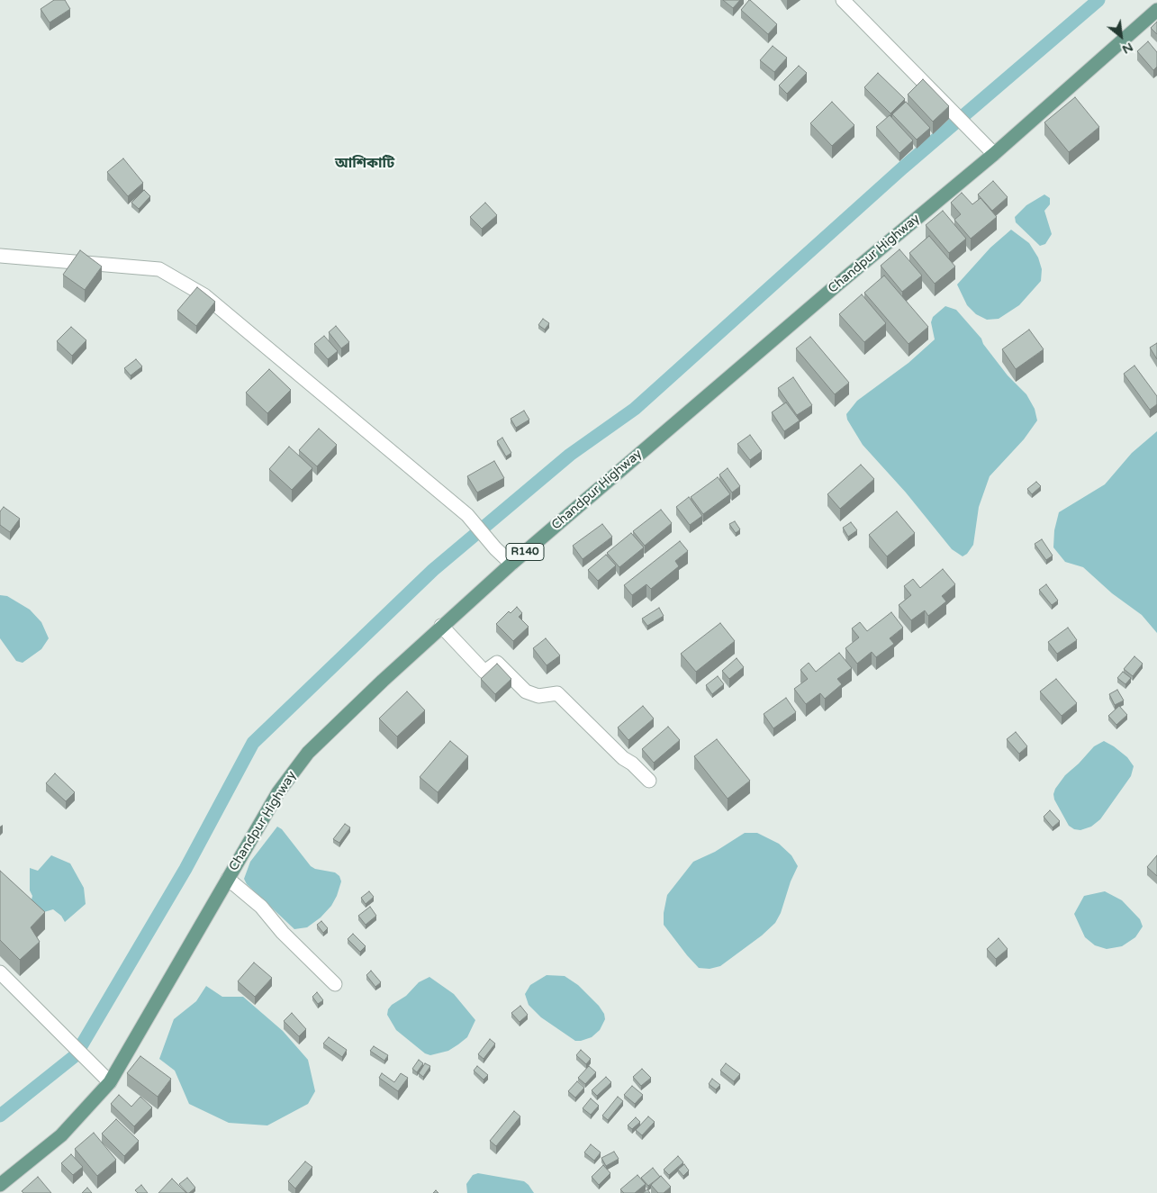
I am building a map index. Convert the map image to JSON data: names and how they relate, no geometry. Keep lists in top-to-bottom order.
{
  "streets": {
    "main road": ["Chandpur Highway", "R140"]
  },
  "districts": ["আশিকাটি"],
  "north": "bottom right"
}
